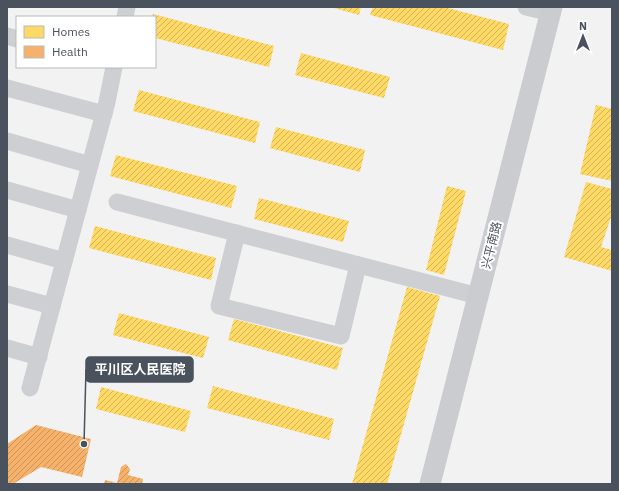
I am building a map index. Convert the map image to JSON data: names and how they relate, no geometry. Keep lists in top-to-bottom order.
{
  "streets": {
    "main road": ["兴平南路"]
  },
  "places": ["平川区人民医院"],
  "legend": ["Homes", "Health"],
  "north": "top"
}
